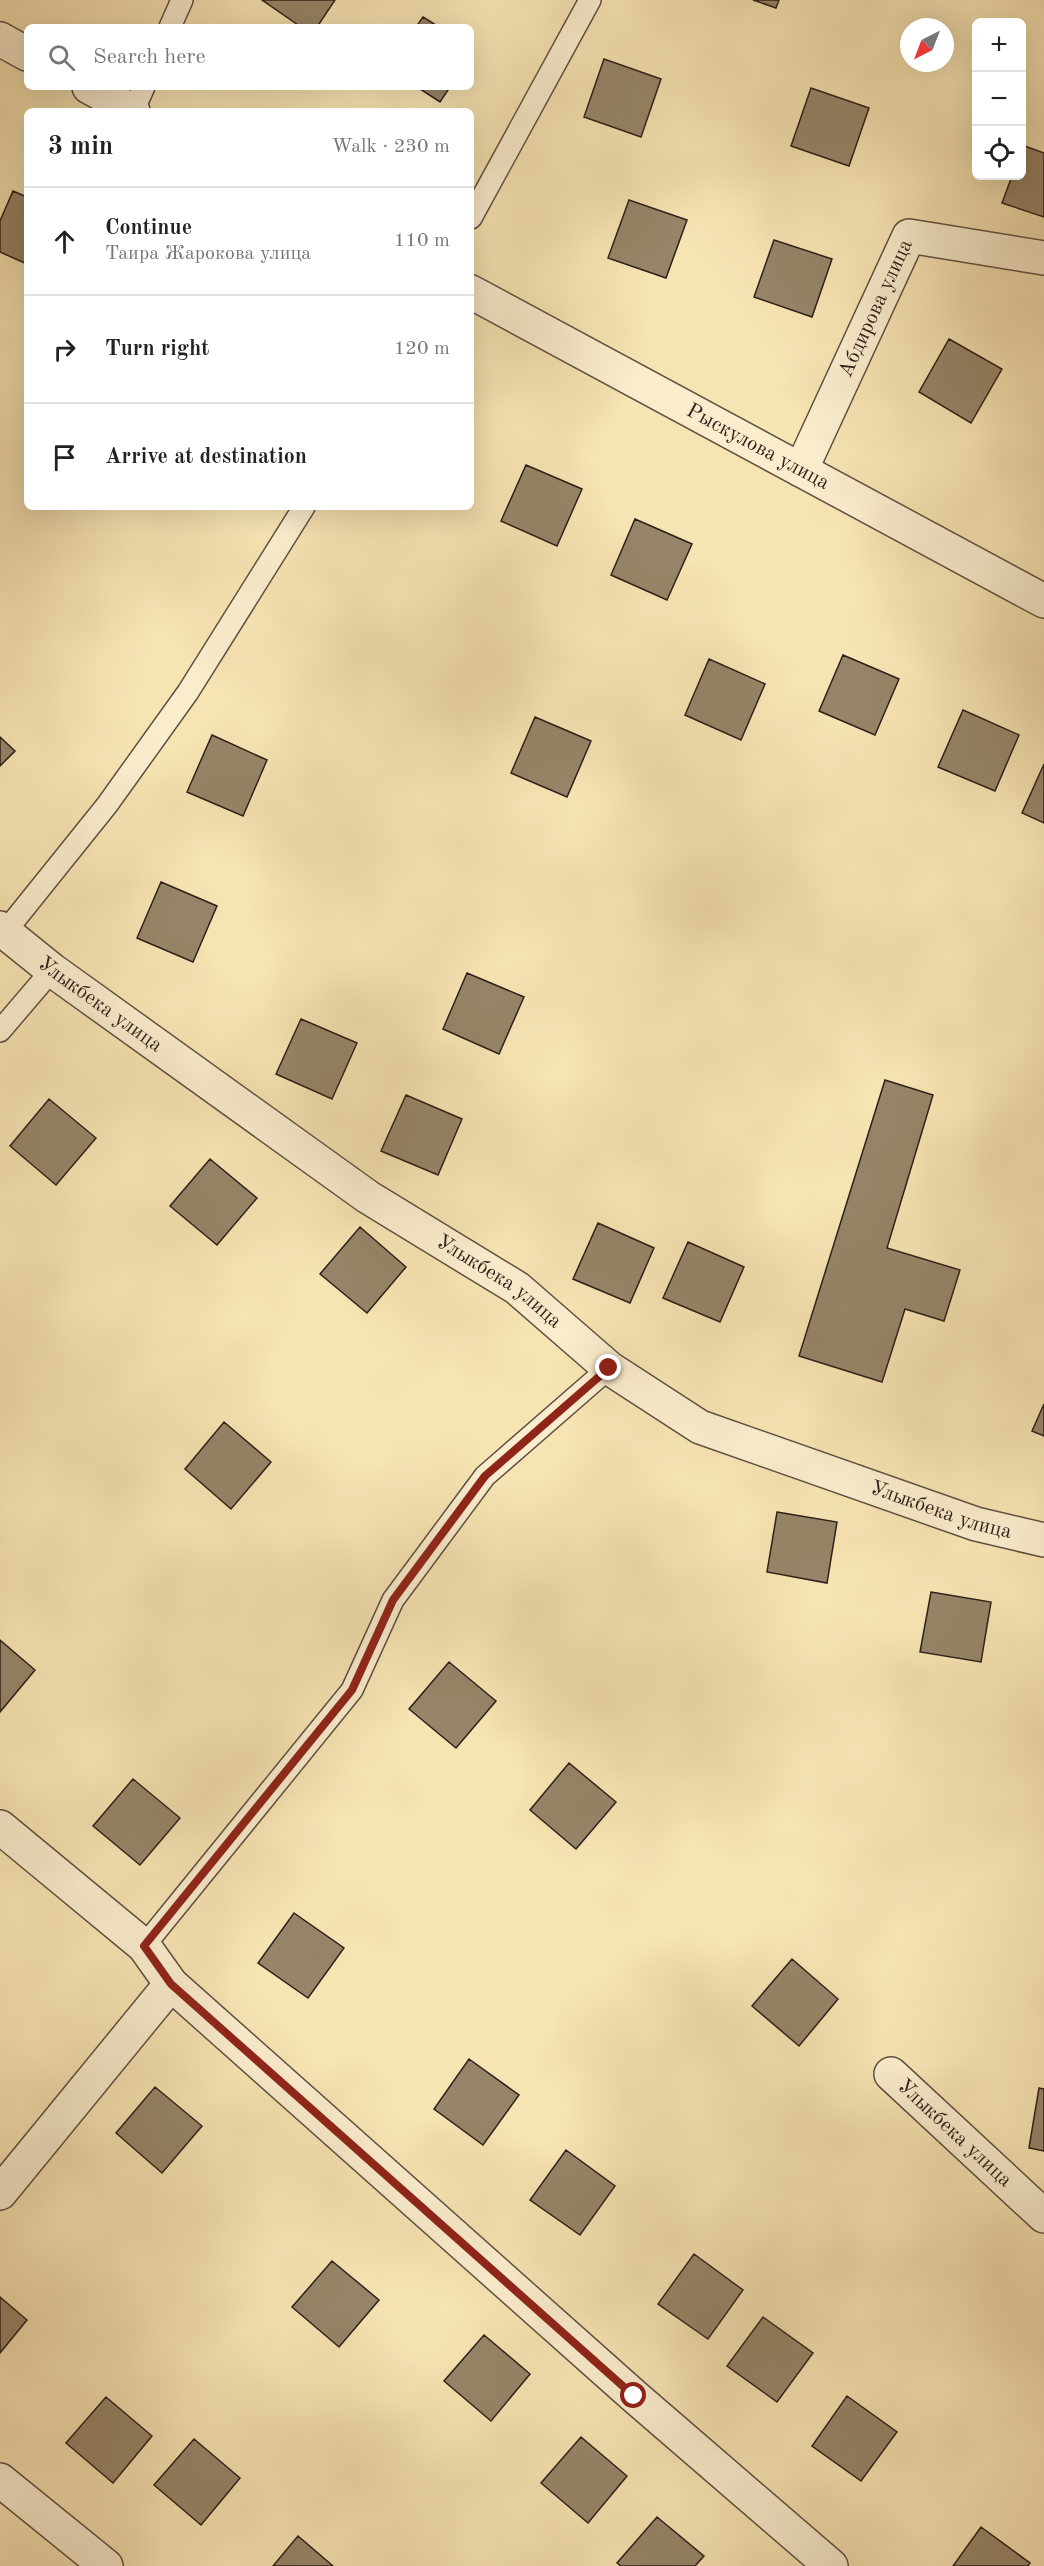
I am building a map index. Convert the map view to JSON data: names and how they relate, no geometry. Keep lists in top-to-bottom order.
{
  "streets": {
    "street": ["Абдирова улица", "Рыскулова улица", "Улыкбека улица"]
  },
  "crossings": [
    ["Абдирова улица", "Рыскулова улица"]
  ],
  "north": "bottom left",
  "page": {
    "map_buttons": ["+", "−"],
    "search": "Search here",
    "heading": ["3 min", "Walk · 230 m"],
    "list": [
      ["Continue", "Таира Жарокова улица", "110 m"],
      ["Turn right", "120 m"],
      "Arrive at destination"
    ]
  }
}
